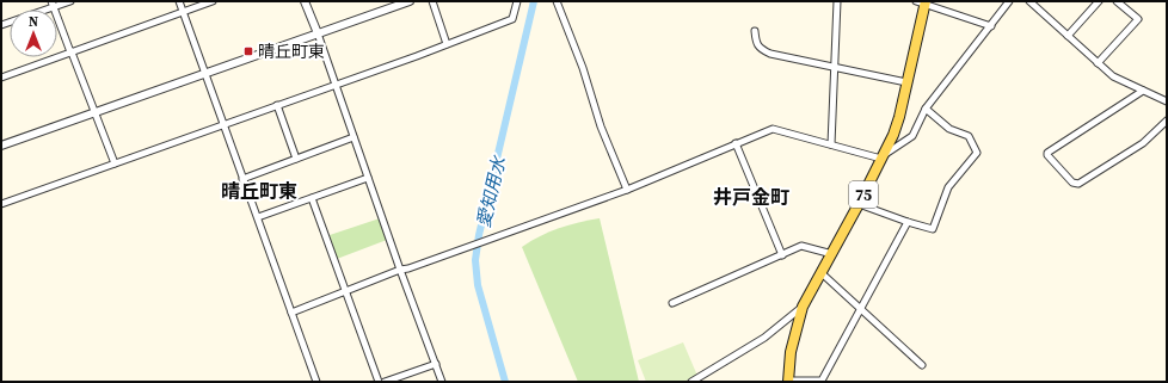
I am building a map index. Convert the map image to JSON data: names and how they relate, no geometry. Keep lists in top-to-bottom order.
{
  "streets": {
    "main road": ["75"]
  },
  "districts": ["晴丘町東", "井戸金町"],
  "water": ["愛知用水"],
  "places": {
    "transit": ["晴丘町東"]
  },
  "north": "top"
}
